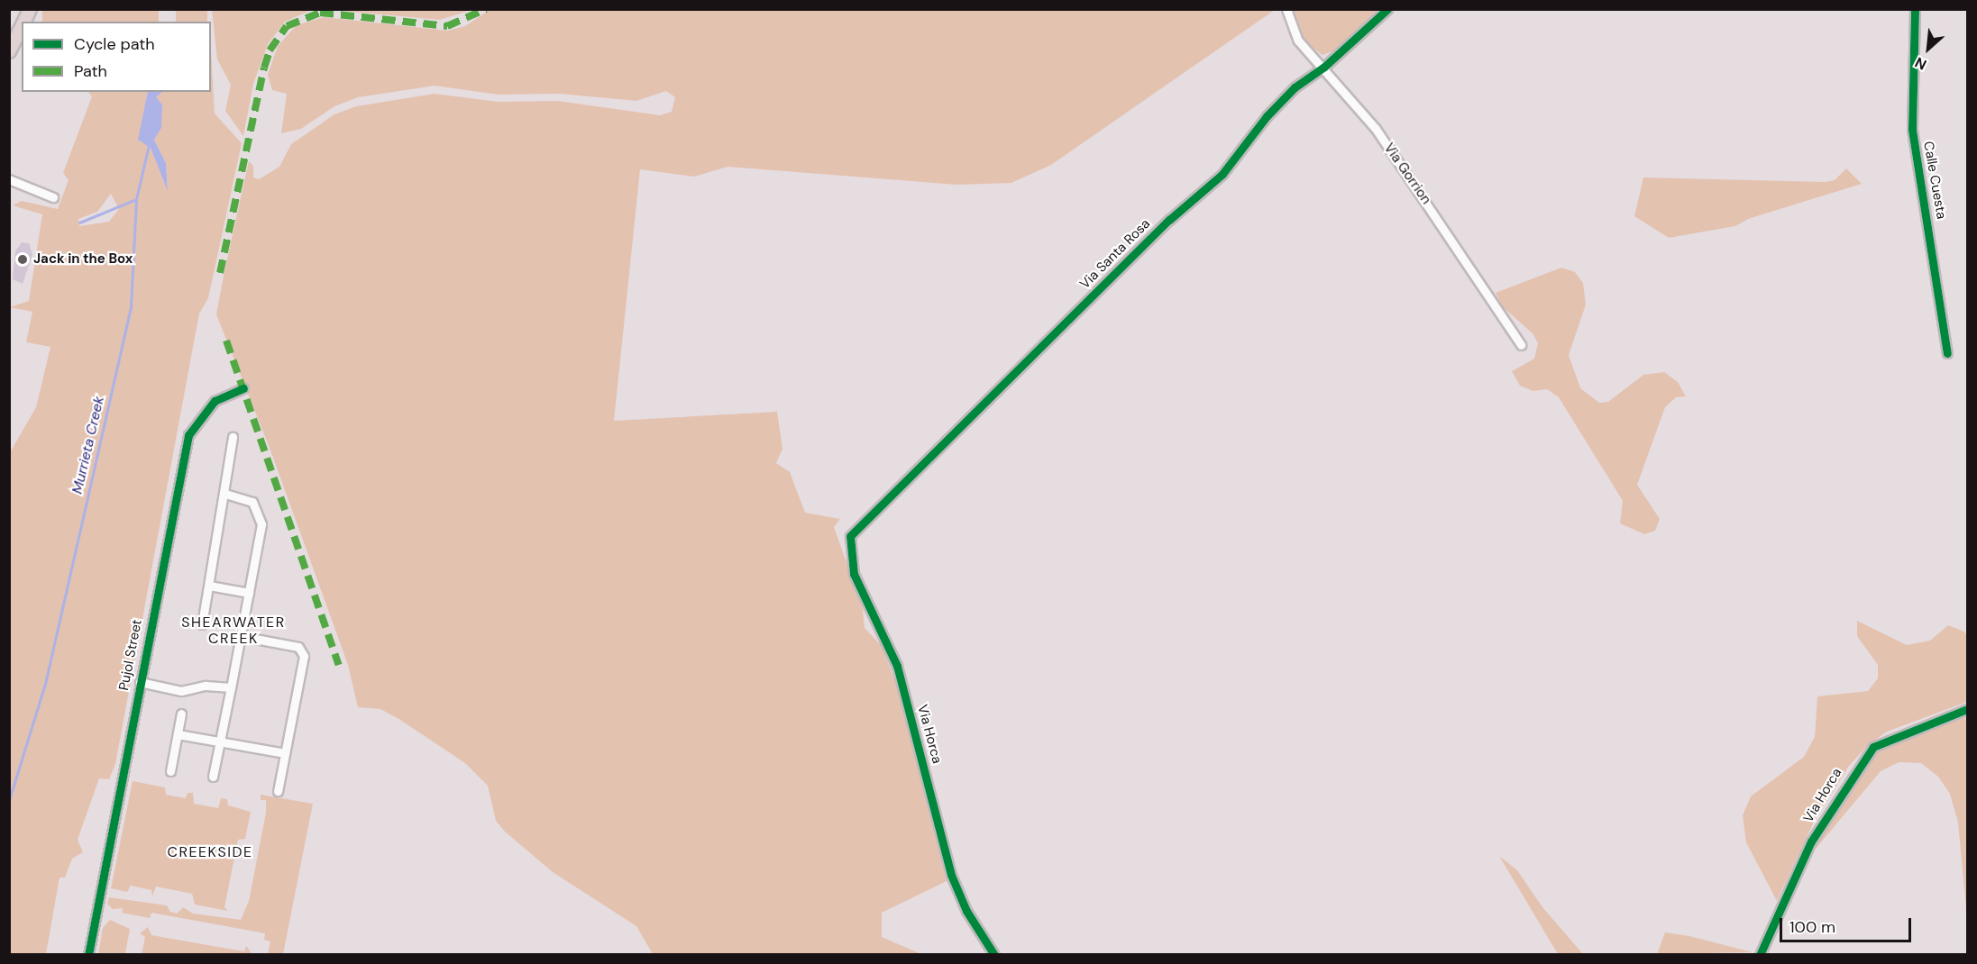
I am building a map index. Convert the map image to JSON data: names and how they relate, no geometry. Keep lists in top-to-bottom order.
{
  "streets": {
    "street": [
      "Via Gorrion",
      "Calle Cuesta",
      "Via Santa Rosa",
      "Pujol Street",
      "Via Horca"
    ]
  },
  "crossings": [
    ["Via Gorrion", "Via Santa Rosa"],
    ["Via Santa Rosa", "Via Horca"]
  ],
  "districts": ["SHEARWATER CREEK", "CREEKSIDE"],
  "water": ["Murrieta Creek"],
  "places": ["Jack in the Box"],
  "legend": ["Cycle path", "Path"],
  "scale_bar": "100 m",
  "north": "bottom left"
}
